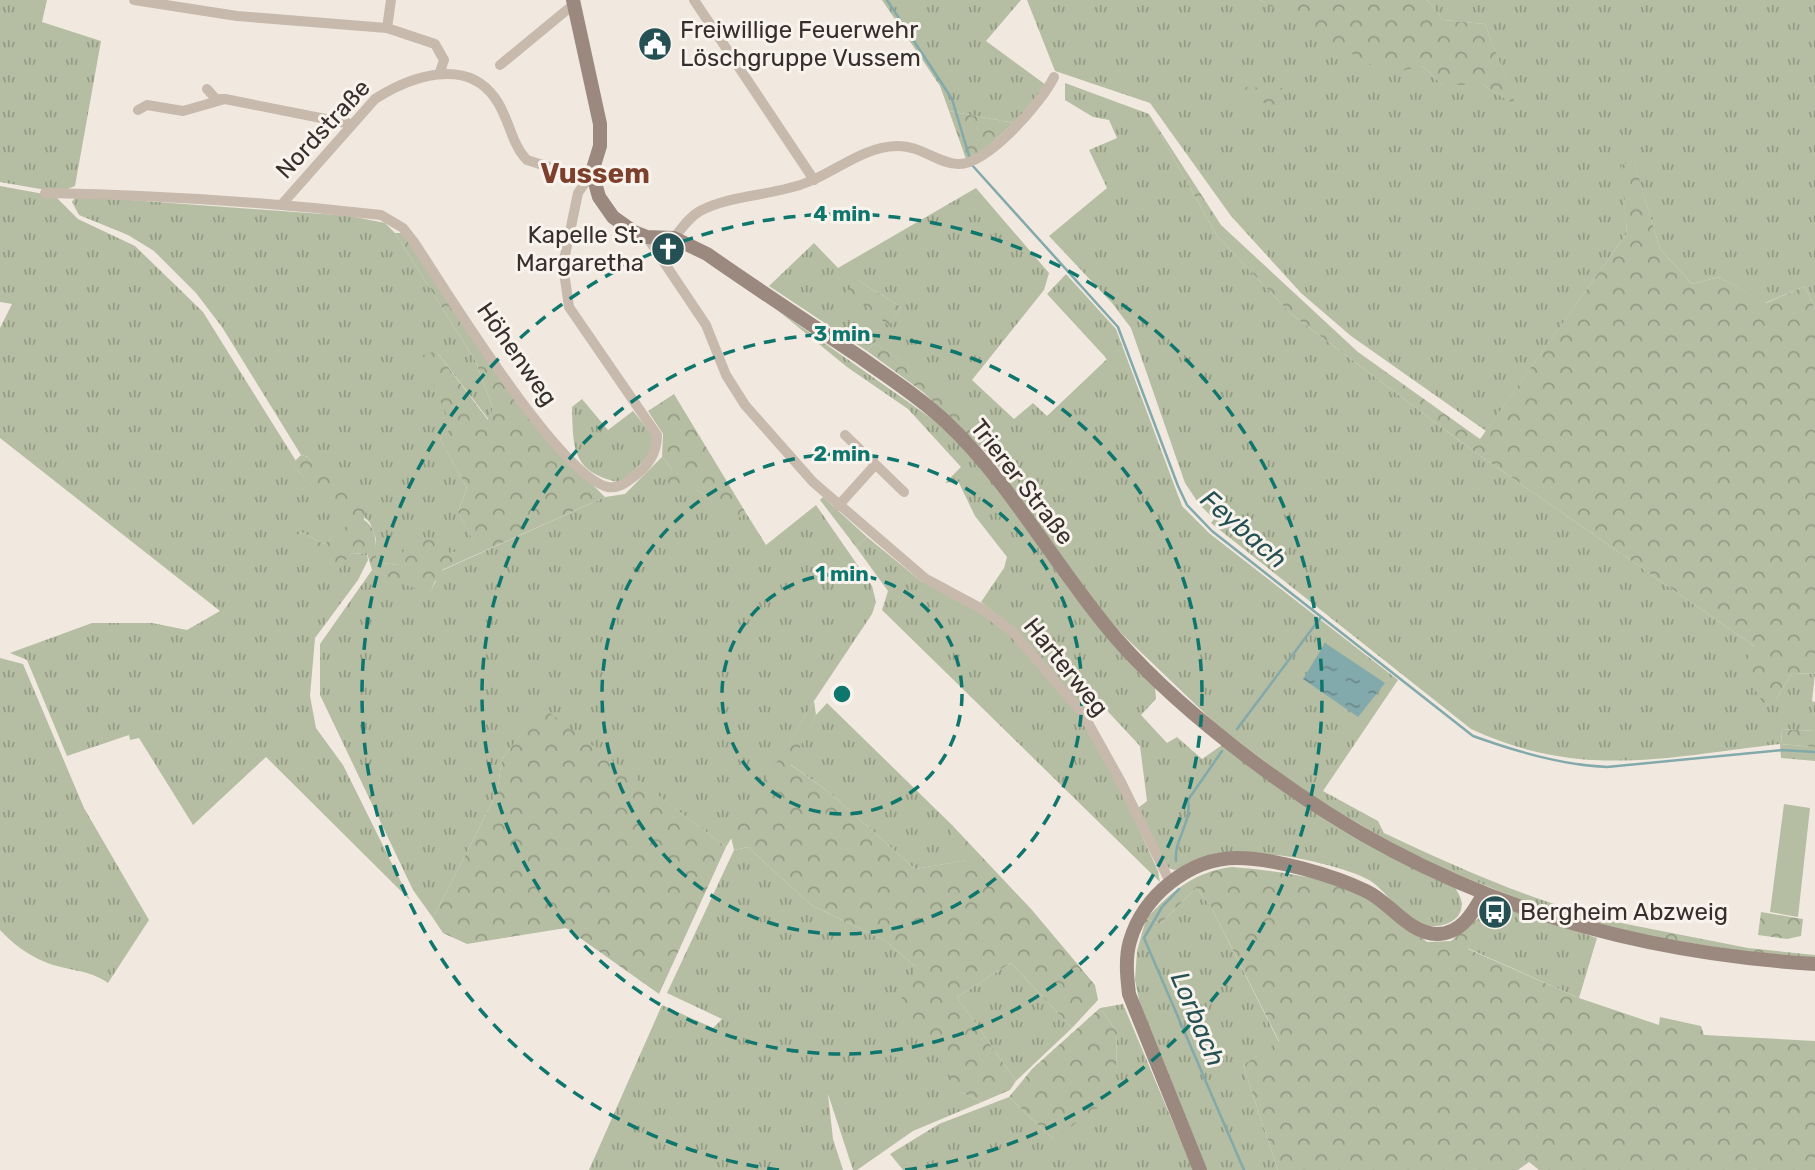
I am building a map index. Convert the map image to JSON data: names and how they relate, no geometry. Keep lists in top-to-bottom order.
{
  "streets": {
    "main road": ["Trierer Straße"],
    "street": ["Nordstraße", "Höhenweg", "Harterweg"]
  },
  "crossings": [
    ["Nordstraße", "Höhenweg"],
    ["Nordstraße", "Trierer Straße"],
    ["Höhenweg", "Trierer Straße"],
    ["Trierer Straße", "Harterweg"]
  ],
  "districts": ["Vussem"],
  "water": ["Feybach", "Lorbach"],
  "places": {
    "public building": ["Freiwillige Feuerwehr Löschgruppe Vussem"],
    "church": ["Kapelle St. Margaretha"],
    "bus stop": ["Bergheim Abzweig"]
  },
  "rings": [
    "4 min",
    "3 min",
    "2 min",
    "1 min"
  ]
}
